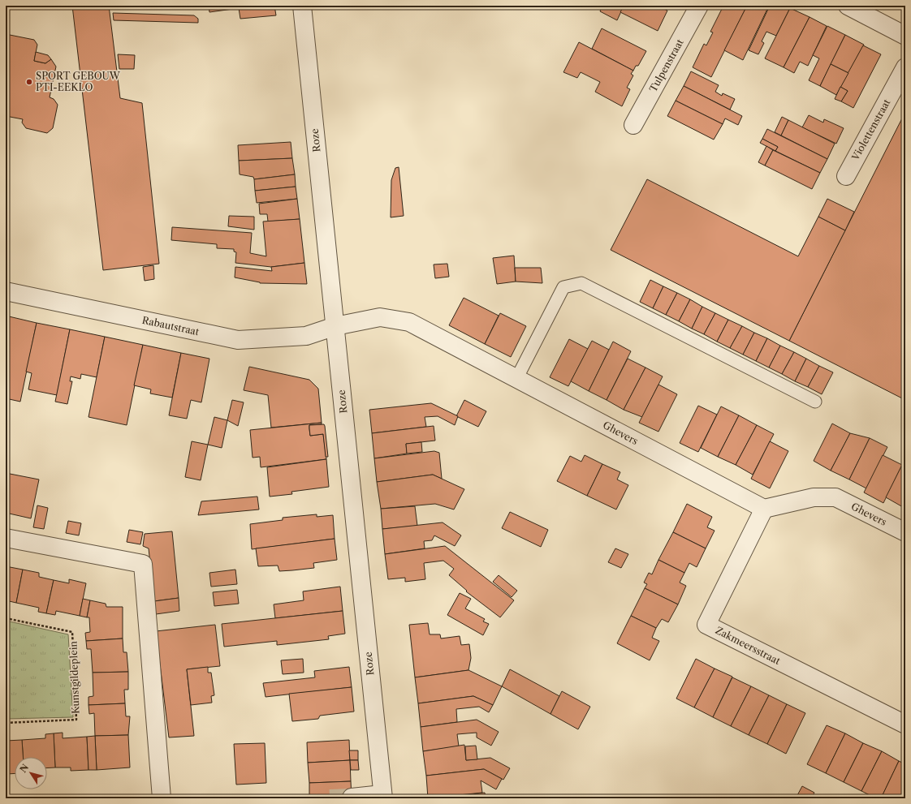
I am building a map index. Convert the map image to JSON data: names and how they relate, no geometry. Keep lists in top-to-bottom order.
{
  "streets": {
    "street": [
      "Tulpenstraat",
      "Violettenstraat",
      "Roze",
      "Rabautstraat",
      "Ghevers",
      "Zakmeersstraat"
    ],
    "path": ["Kunstgildeplein"]
  },
  "crossings": [
    ["Roze", "Rabautstraat"],
    ["Roze", "Ghevers"],
    ["Rabautstraat", "Ghevers"],
    ["Ghevers", "Zakmeersstraat"]
  ],
  "places": ["SPORT GEBOUW PTI-EEKLO"],
  "north": "top left"
}
